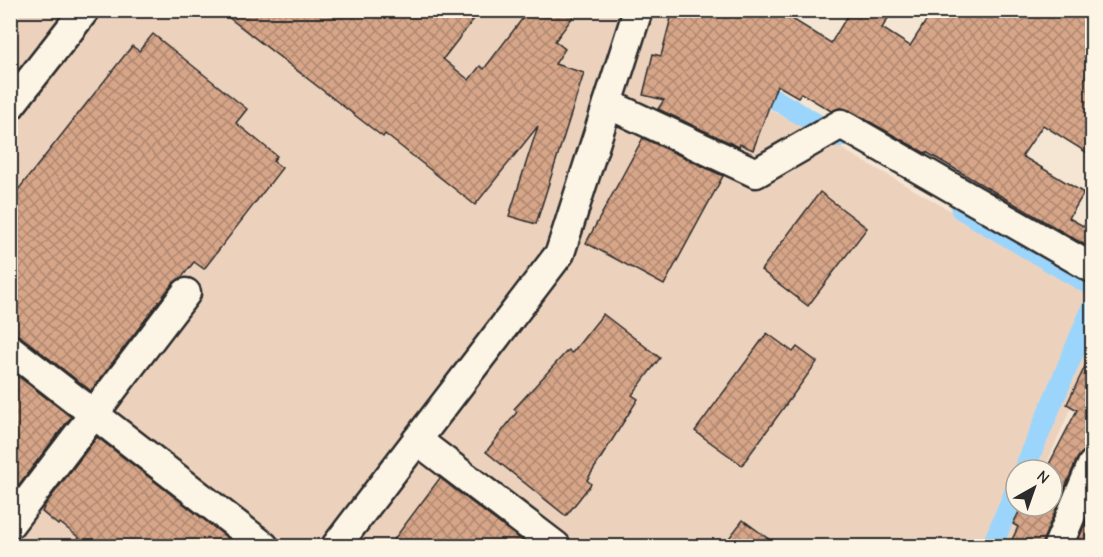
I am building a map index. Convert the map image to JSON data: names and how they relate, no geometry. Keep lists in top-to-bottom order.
{
  "north": "top right"
}
